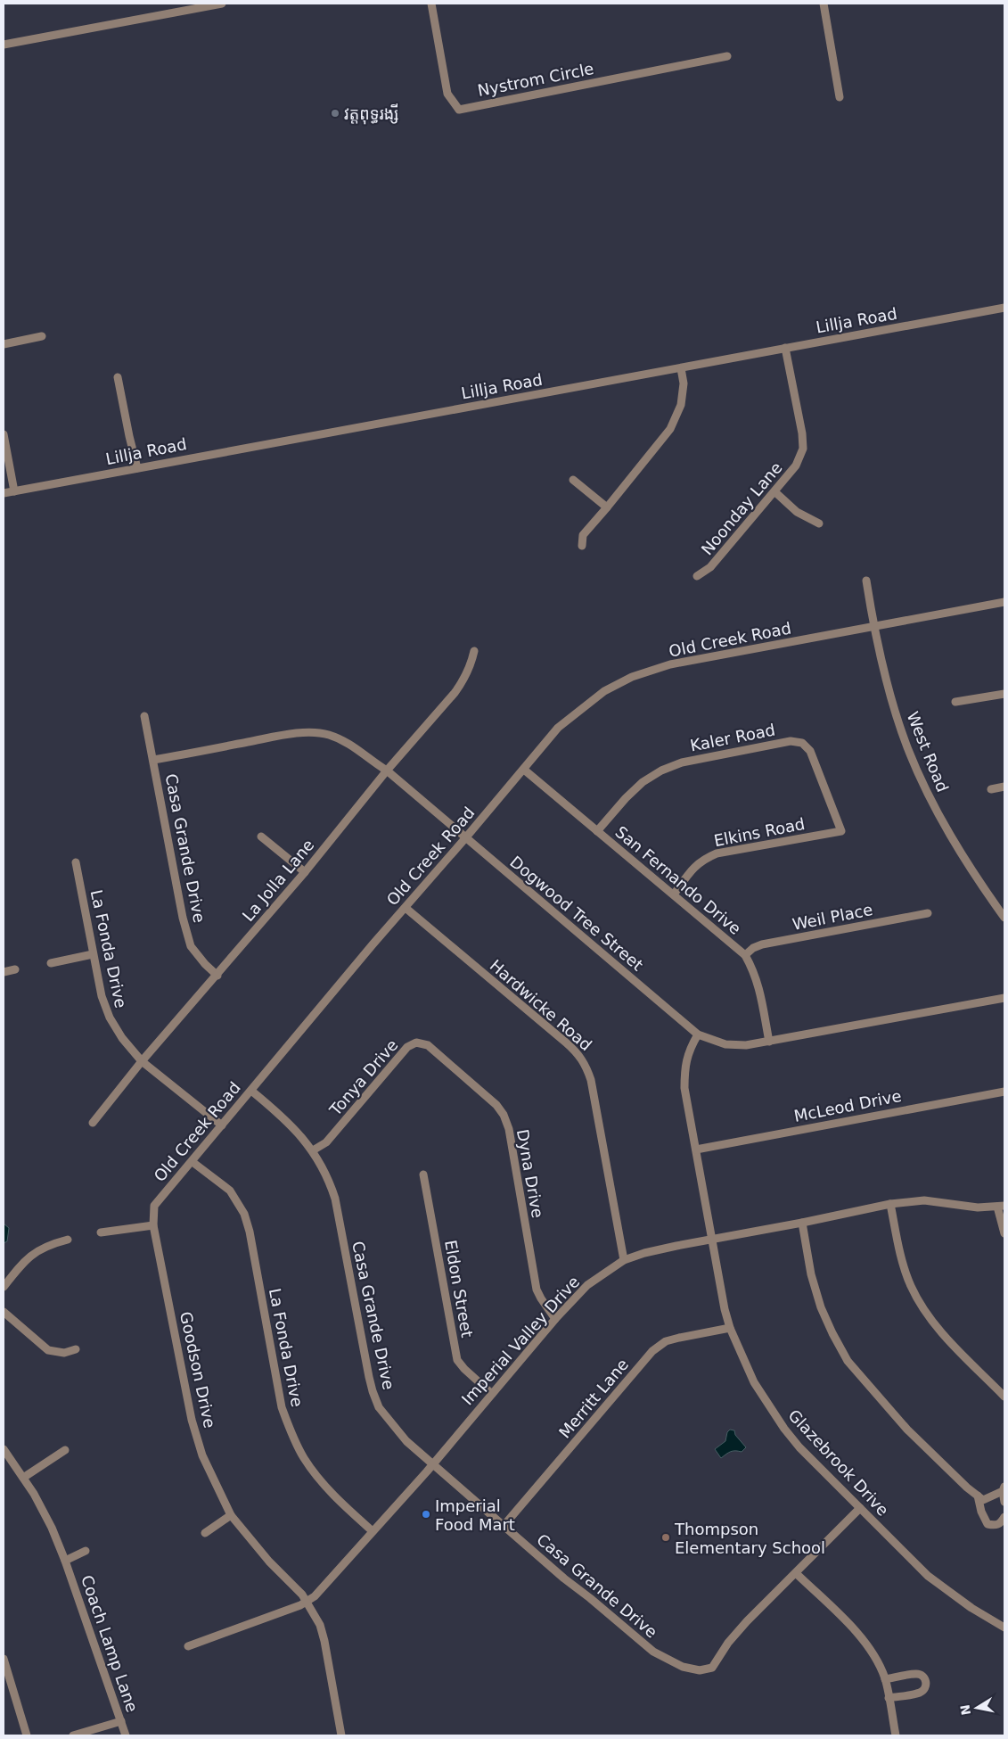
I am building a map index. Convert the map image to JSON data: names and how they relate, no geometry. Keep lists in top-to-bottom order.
{
  "streets": {
    "street": [
      "Nystrom Circle",
      "Lillja Road",
      "Noonday Lane",
      "Old Creek Road",
      "Kaler Road",
      "West Road",
      "Elkins Road",
      "Casa Grande Drive",
      "La Jolla Lane",
      "San Fernando Drive",
      "Dogwood Tree Street",
      "Weil Place",
      "La Fonda Drive",
      "Hardwicke Road",
      "Tonya Drive",
      "McLeod Drive",
      "Dyna Drive",
      "Eldon Street",
      "Imperial Valley Drive",
      "Goodson Drive",
      "Merritt Lane",
      "Glazebrook Drive",
      "Coach Lamp Lane"
    ]
  },
  "crossings": [
    ["Lillja Road", "Noonday Lane"],
    ["Old Creek Road", "West Road"],
    ["Old Creek Road", "Casa Grande Drive"],
    ["Old Creek Road", "San Fernando Drive"],
    ["Old Creek Road", "Dogwood Tree Street"],
    ["Old Creek Road", "La Fonda Drive"],
    ["Old Creek Road", "Hardwicke Road"],
    ["Old Creek Road", "Goodson Drive"],
    ["Kaler Road", "Elkins Road"],
    ["Kaler Road", "San Fernando Drive"],
    ["Elkins Road", "San Fernando Drive"],
    ["Casa Grande Drive", "La Jolla Lane"],
    ["Casa Grande Drive", "Dogwood Tree Street"],
    ["Casa Grande Drive", "Tonya Drive"],
    ["Casa Grande Drive", "Imperial Valley Drive"],
    ["Casa Grande Drive", "Merritt Lane"],
    ["Casa Grande Drive", "Glazebrook Drive"],
    ["La Jolla Lane", "Dogwood Tree Street"],
    ["La Jolla Lane", "La Fonda Drive"],
    ["San Fernando Drive", "Dogwood Tree Street"],
    ["San Fernando Drive", "Weil Place"],
    ["Dogwood Tree Street", "Glazebrook Drive"],
    ["La Fonda Drive", "Imperial Valley Drive"],
    ["Hardwicke Road", "Imperial Valley Drive"],
    ["Tonya Drive", "Dyna Drive"],
    ["McLeod Drive", "Glazebrook Drive"],
    ["Dyna Drive", "Imperial Valley Drive"],
    ["Eldon Street", "Imperial Valley Drive"],
    ["Imperial Valley Drive", "Goodson Drive"],
    ["Imperial Valley Drive", "Glazebrook Drive"],
    ["Merritt Lane", "Glazebrook Drive"]
  ],
  "places": ["វត្តពុទ្ធរង្សី", "Imperial Food Mart", "Thompson Elementary School"],
  "north": "left"
}
